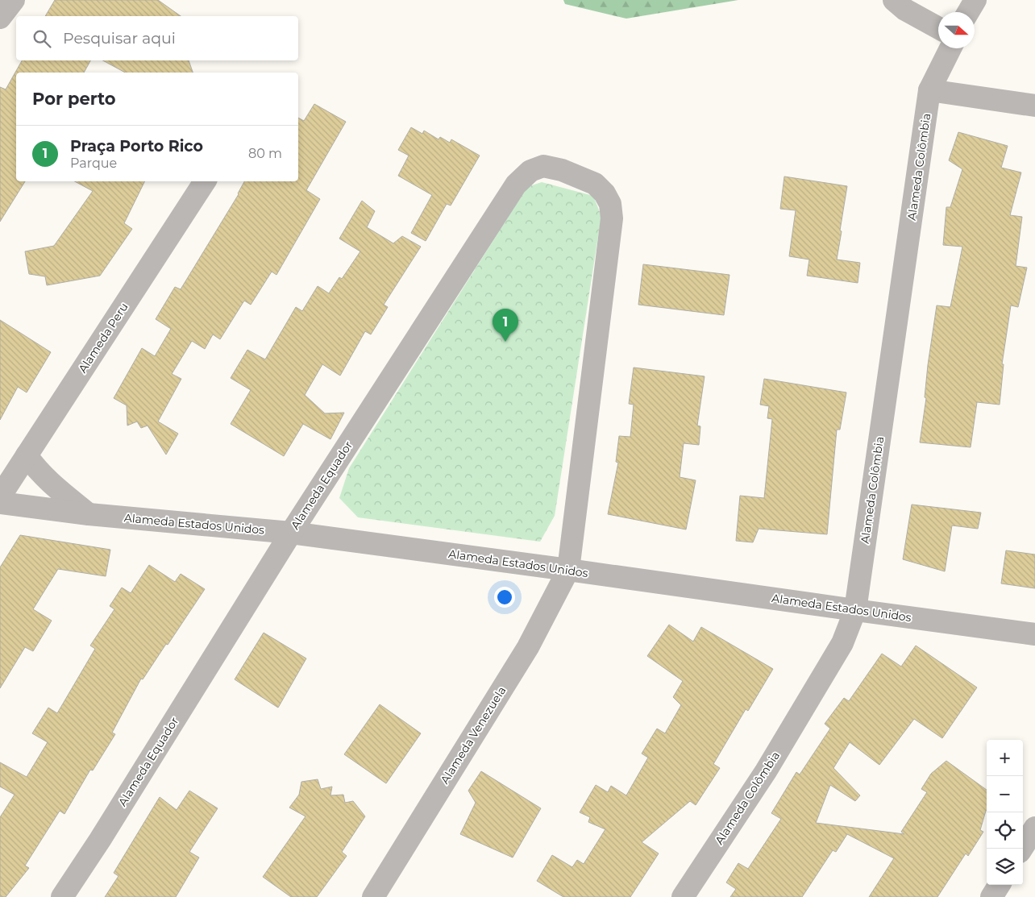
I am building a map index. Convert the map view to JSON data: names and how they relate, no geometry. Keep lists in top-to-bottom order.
{
  "streets": {
    "street": [
      "Alameda Colômbia",
      "Alameda Peru",
      "Alameda Equador",
      "Alameda Estados Unidos",
      "Alameda Venezuela"
    ]
  },
  "crossings": [
    ["Alameda Colômbia", "Alameda Estados Unidos"],
    ["Alameda Equador", "Alameda Estados Unidos"],
    ["Alameda Equador", "Alameda Venezuela"],
    ["Alameda Estados Unidos", "Alameda Venezuela"]
  ],
  "north": "right",
  "page": {
    "search": "Pesquisar aqui",
    "heading": "Por perto",
    "list": [
      {
        "mark": "1",
        "name": "Praça Porto Rico",
        "note": "Parque",
        "value": "80 m"
      }
    ],
    "pins": "1",
    "map_buttons": ["+", "−"]
  }
}
